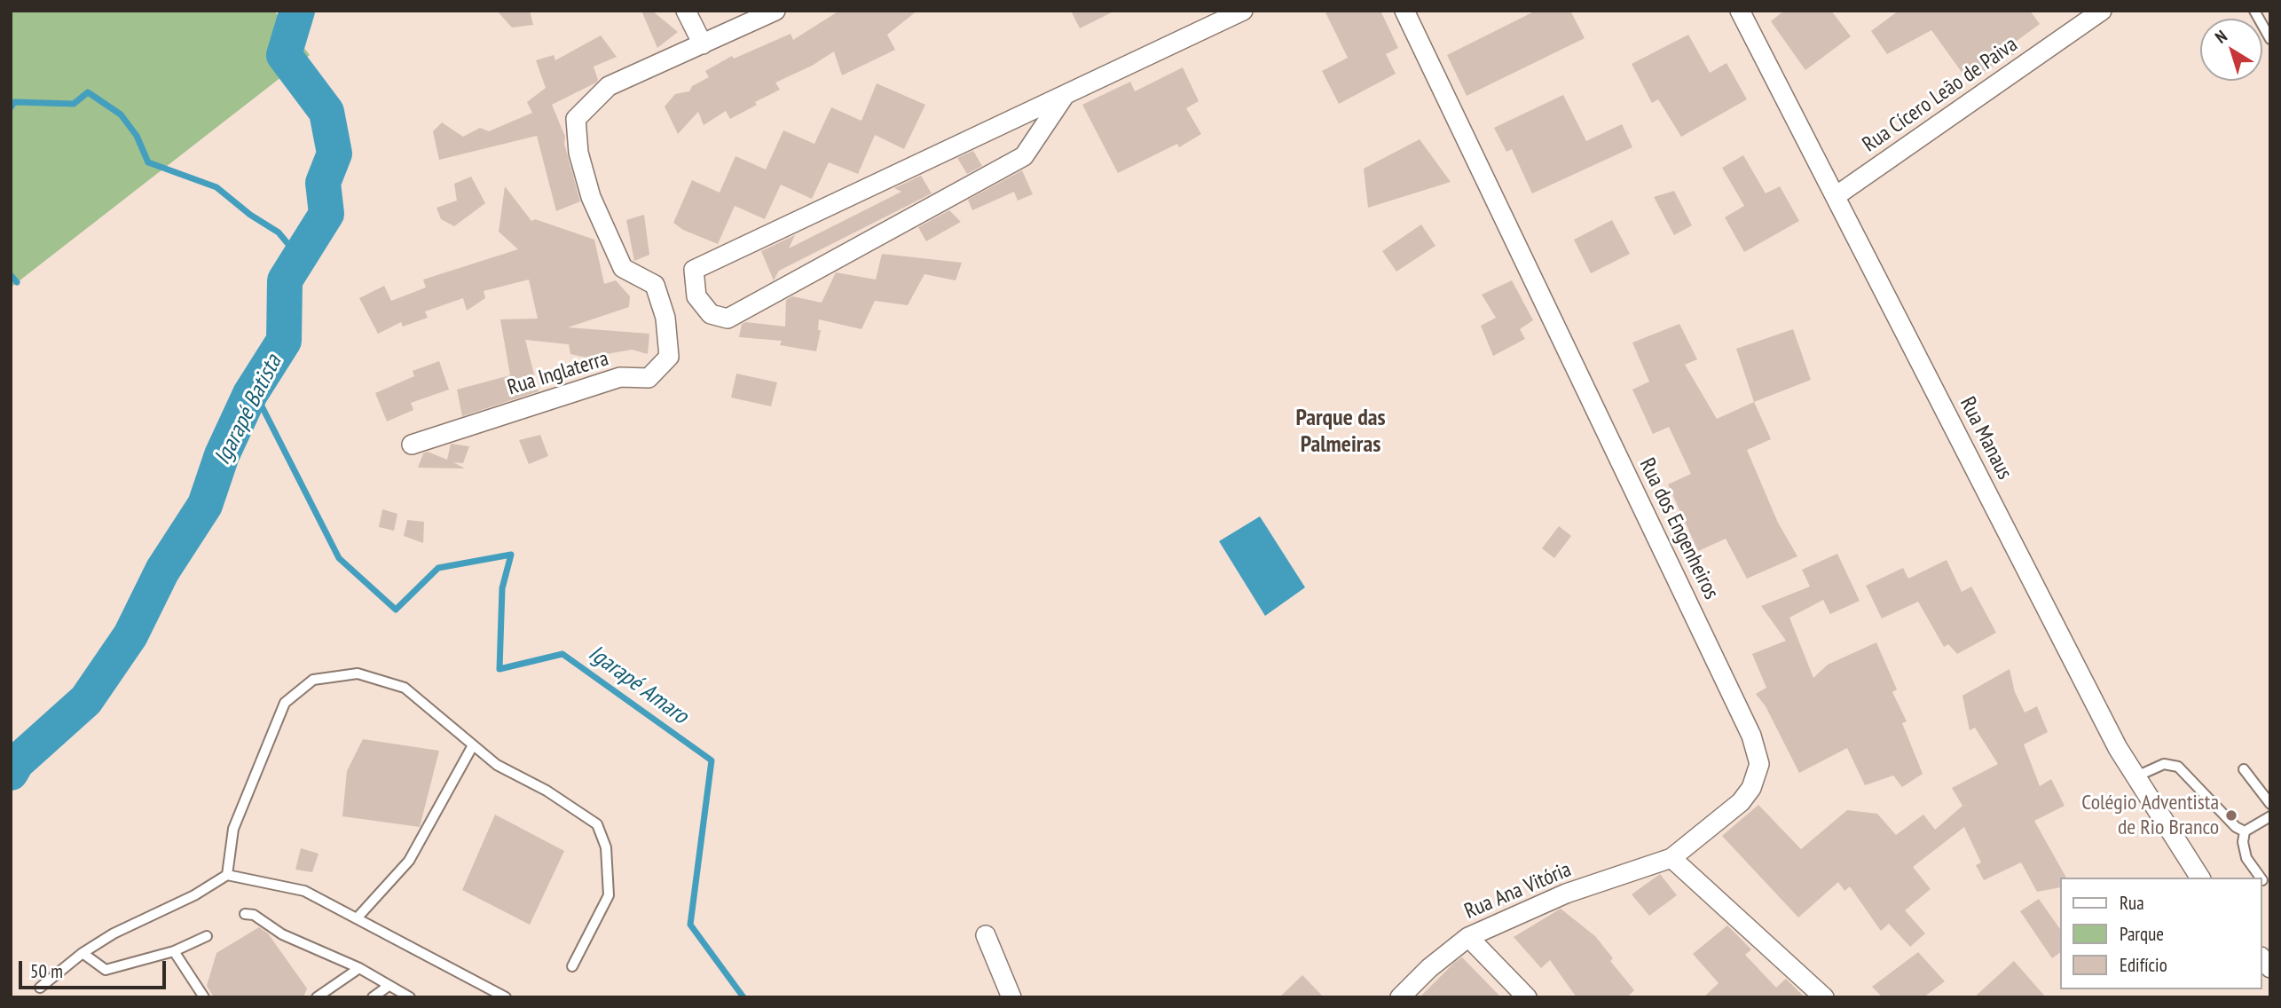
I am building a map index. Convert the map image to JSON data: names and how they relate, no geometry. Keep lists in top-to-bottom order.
{
  "streets": {
    "street": [
      "Rua Cícero Leão de Paiva",
      "Rua Inglaterra",
      "Rua Manaus",
      "Rua dos Engenheiros",
      "Rua Ana Vitória"
    ]
  },
  "crossings": [
    ["Rua Cícero Leão de Paiva", "Rua Manaus"],
    ["Rua dos Engenheiros", "Rua Ana Vitória"]
  ],
  "districts": ["Parque das Palmeiras"],
  "water": ["Igarapé Batista", "Igarapé Amaro"],
  "places": ["Colégio Adventista de Rio Branco"],
  "legend": ["Rua", "Parque", "Edifício"],
  "scale_bar": "50 m",
  "north": "top left"
}
